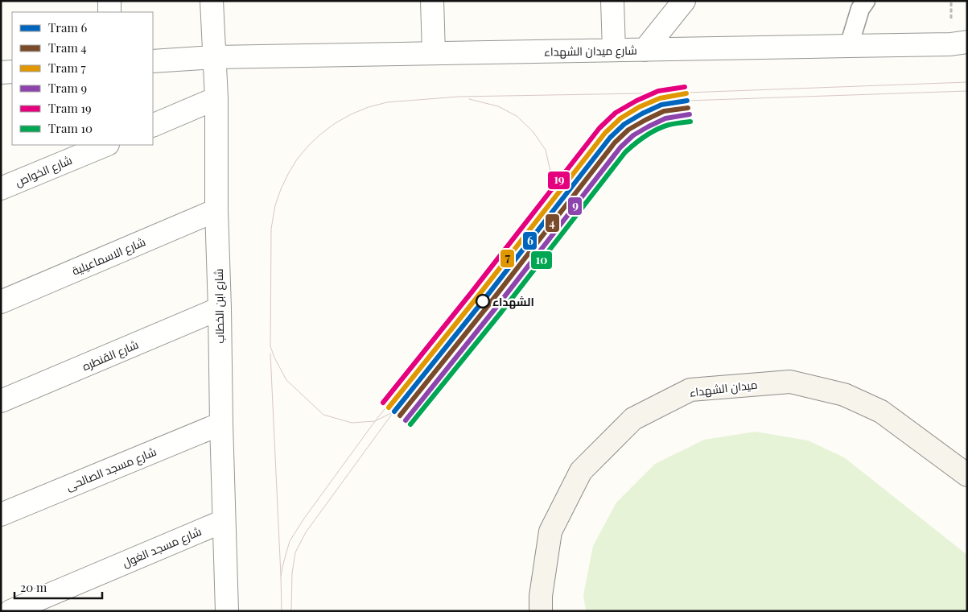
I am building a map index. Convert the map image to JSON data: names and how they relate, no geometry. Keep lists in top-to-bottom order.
{
  "streets": {
    "main road": ["ميدان الشهداء"],
    "street": [
      "شارع ميدان الشهداء",
      "شارع الخواص",
      "شارع الاسماعيلية",
      "شارع ابن الخطاب",
      "شارع القنطره",
      "شارع مسجد الصالحى",
      "شارع مسجد الغول"
    ]
  },
  "crossings": [
    ["شارع ميدان الشهداء", "شارع ابن الخطاب"],
    ["شارع الاسماعيلية", "شارع ابن الخطاب"],
    ["شارع ابن الخطاب", "شارع القنطره"],
    ["شارع ابن الخطاب", "شارع مسجد الصالحى"],
    ["شارع ابن الخطاب", "شارع مسجد الغول"]
  ],
  "places": ["الشهداء"],
  "lines": [
    "tram line 19",
    "tram line 7",
    "tram line 6",
    "tram line 4",
    "tram line 9",
    "tram line 10"
  ],
  "legend": [
    "Tram 6",
    "Tram 4",
    "Tram 7",
    "Tram 9",
    "Tram 19",
    "Tram 10"
  ],
  "scale_bar": "20 m"
}
